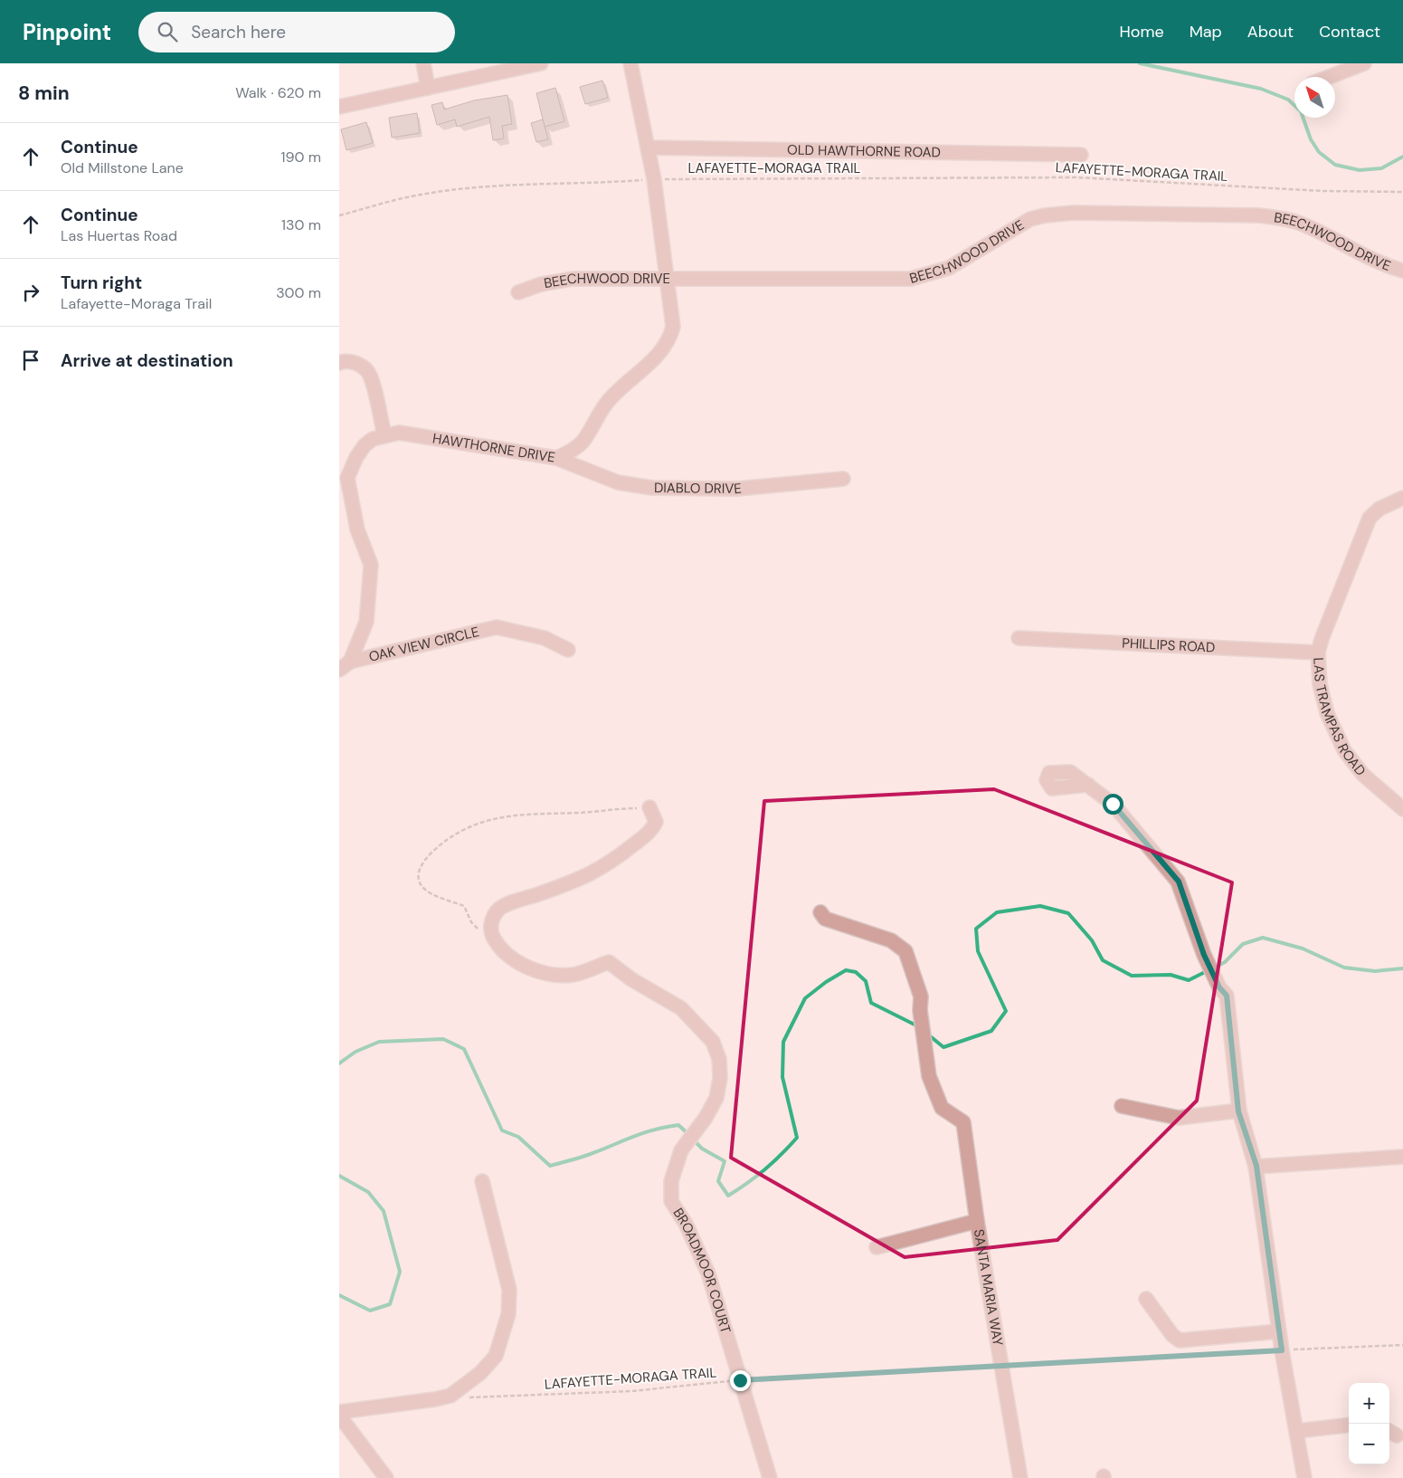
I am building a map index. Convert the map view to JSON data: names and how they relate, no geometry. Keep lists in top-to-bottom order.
{
  "streets": {
    "street": [
      "OLD HAWTHORNE ROAD",
      "BEECHWOOD DRIVE",
      "HAWTHORNE DRIVE",
      "DIABLO DRIVE",
      "OAK VIEW CIRCLE",
      "PHILLIPS ROAD",
      "LAS TRAMPAS ROAD",
      "BROADMOOR COURT",
      "SANTA MARIA WAY"
    ],
    "path": ["LAFAYETTE-MORAGA TRAIL"]
  },
  "crossings": [
    ["OLD HAWTHORNE ROAD", "HAWTHORNE DRIVE"],
    ["LAFAYETTE-MORAGA TRAIL", "HAWTHORNE DRIVE"],
    ["LAFAYETTE-MORAGA TRAIL", "BROADMOOR COURT"],
    ["LAFAYETTE-MORAGA TRAIL", "SANTA MARIA WAY"],
    ["BEECHWOOD DRIVE", "HAWTHORNE DRIVE"],
    ["HAWTHORNE DRIVE", "DIABLO DRIVE"],
    ["HAWTHORNE DRIVE", "OAK VIEW CIRCLE"],
    ["PHILLIPS ROAD", "LAS TRAMPAS ROAD"]
  ],
  "north": "top left",
  "page": {
    "header": "Pinpoint",
    "search": "Search here",
    "nav": [
      "Home",
      "Map",
      "About",
      "Contact"
    ],
    "heading": ["8 min", "Walk · 620 m"],
    "list": [
      ["Continue", "Old Millstone Lane", "190 m"],
      ["Continue", "Las Huertas Road", "130 m"],
      ["Turn right", "Lafayette-Moraga Trail", "300 m"],
      "Arrive at destination"
    ],
    "map_buttons": ["+", "−"]
  }
}
